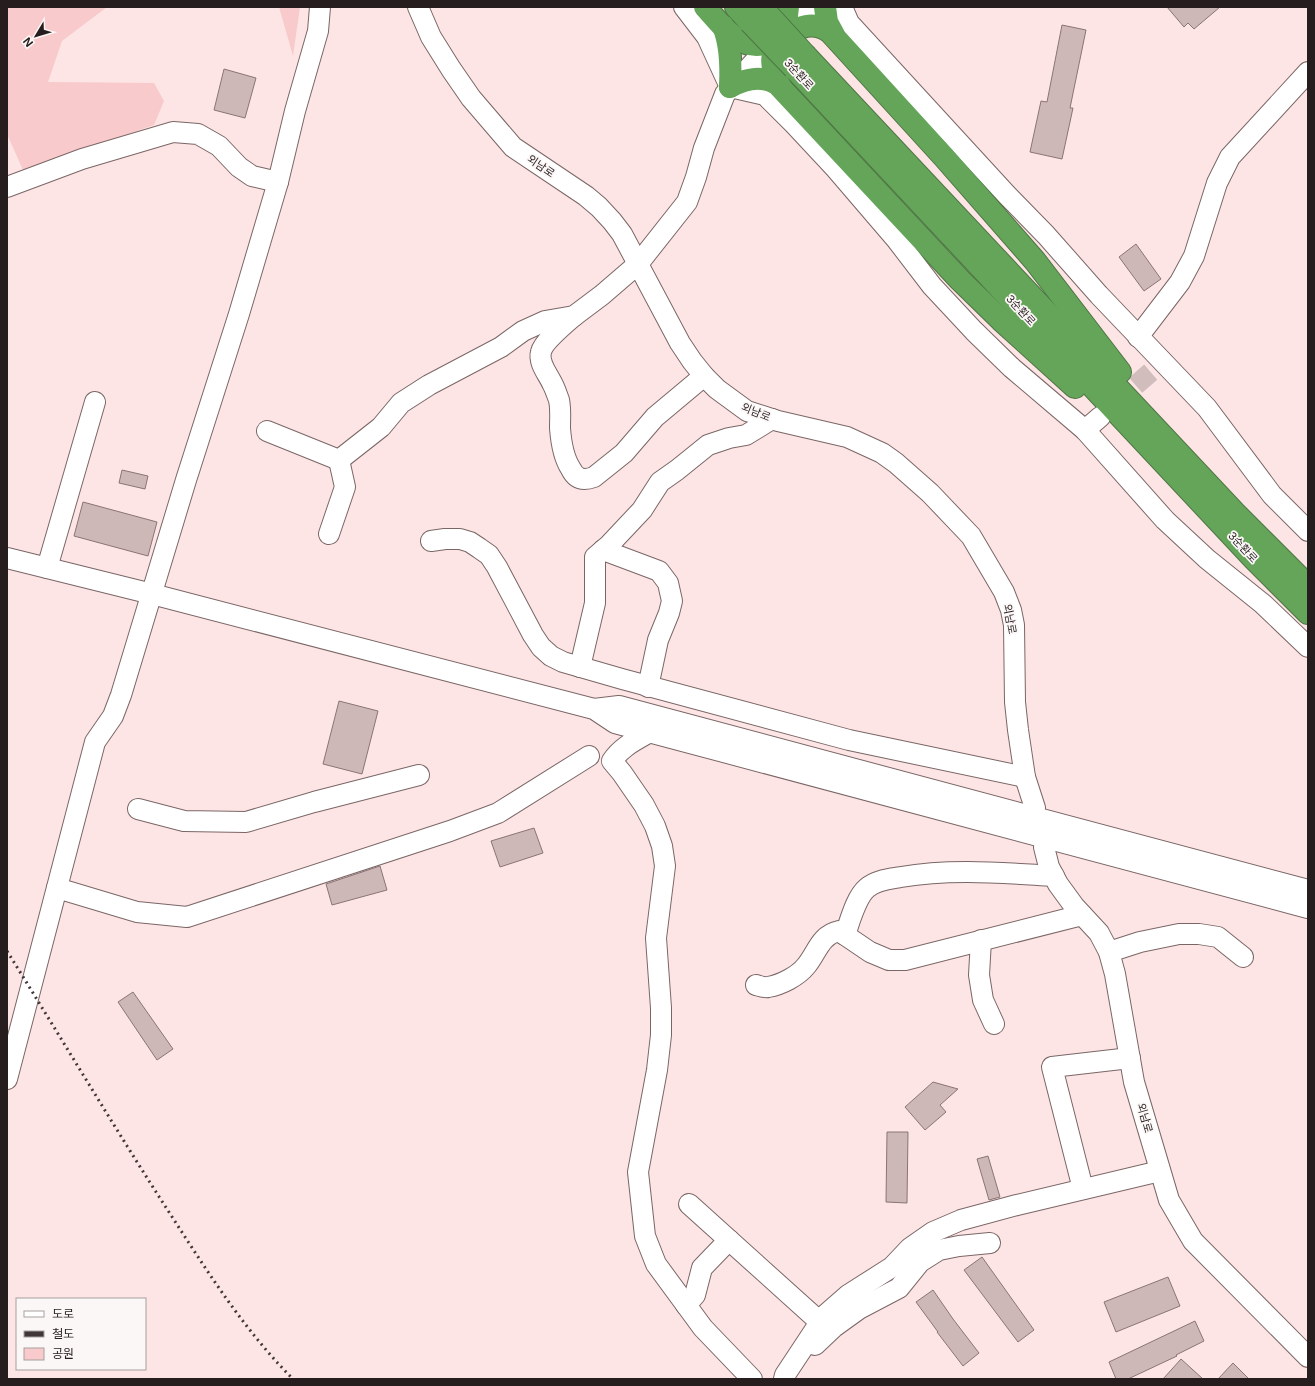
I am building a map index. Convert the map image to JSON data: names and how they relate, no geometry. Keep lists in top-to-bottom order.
{
  "streets": {
    "highway": ["3순환로"],
    "street": ["외남로"]
  },
  "legend": ["도로", "철도", "공원"],
  "north": "bottom left"
}
